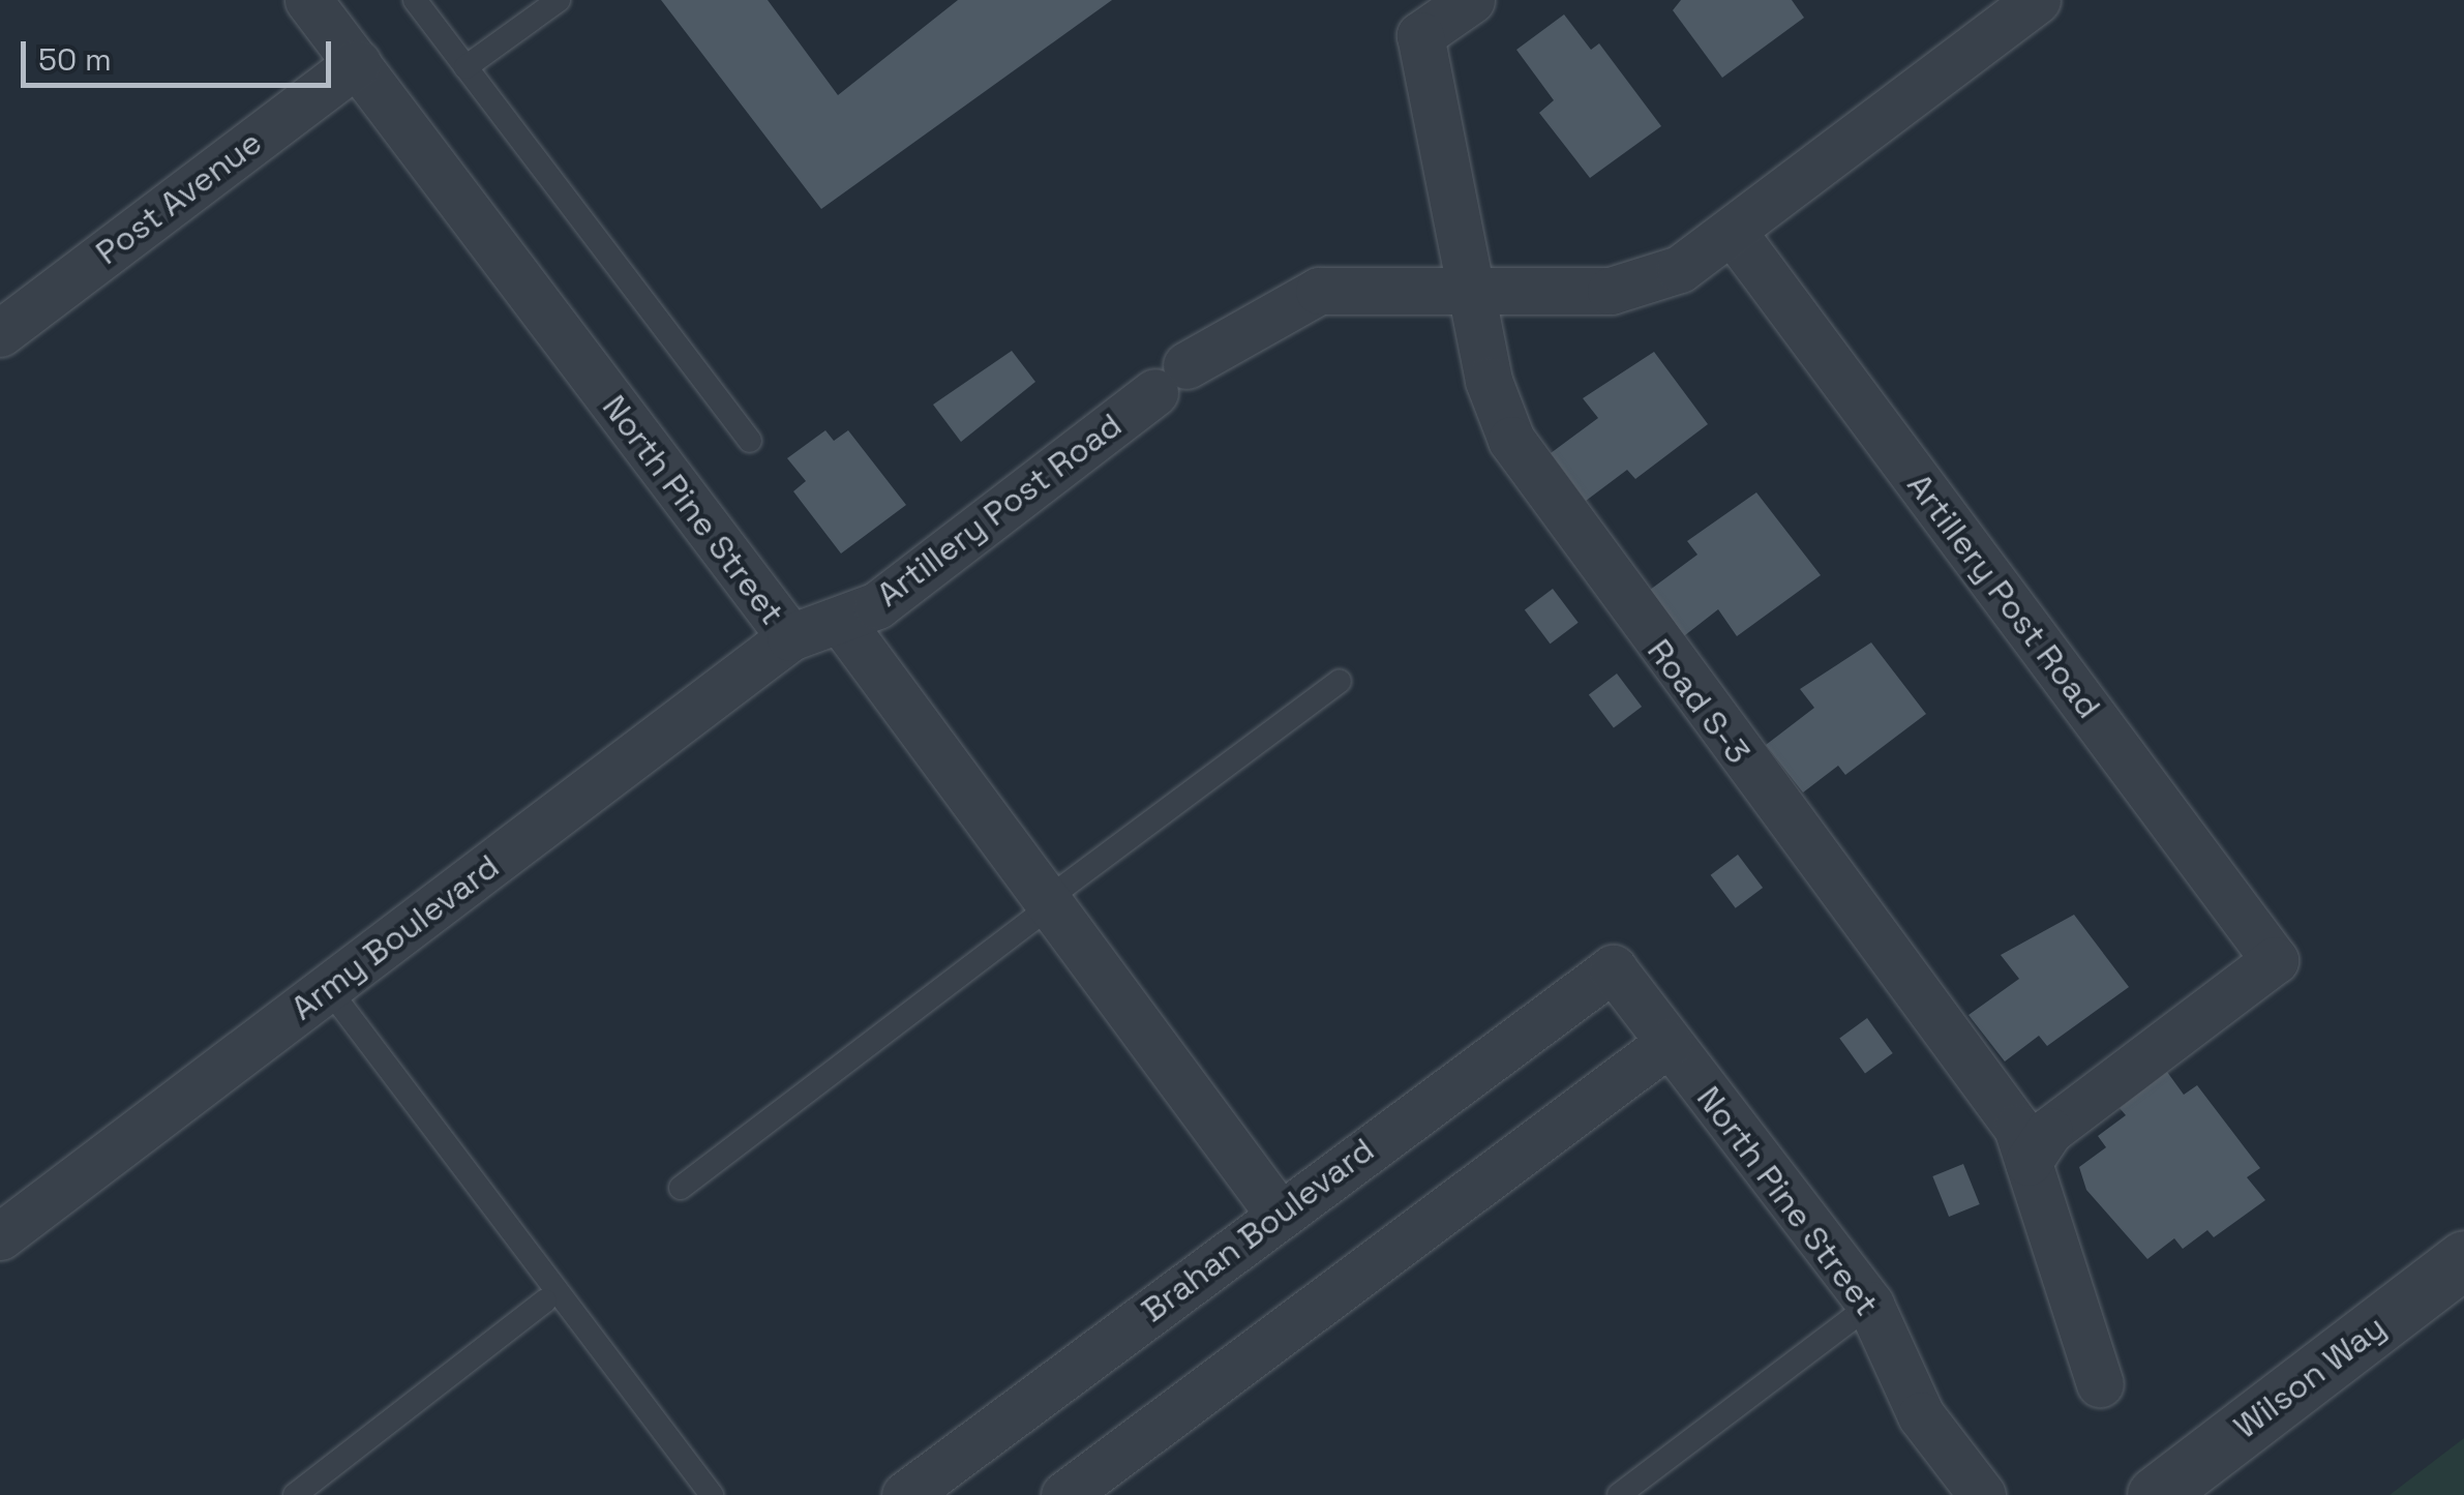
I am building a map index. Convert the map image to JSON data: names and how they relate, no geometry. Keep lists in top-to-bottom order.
{
  "streets": {
    "street": [
      "Post Avenue",
      "North Pine Street",
      "Artillery Post Road",
      "Road S-3",
      "Army Boulevard",
      "Brahan Boulevard",
      "Wilson Way"
    ]
  },
  "crossings": [
    ["Post Avenue", "North Pine Street"],
    ["North Pine Street", "Artillery Post Road"],
    ["North Pine Street", "Army Boulevard"],
    ["North Pine Street", "Brahan Boulevard"],
    ["Artillery Post Road", "Road S-3"]
  ],
  "scale_bar": "50 m"
}
